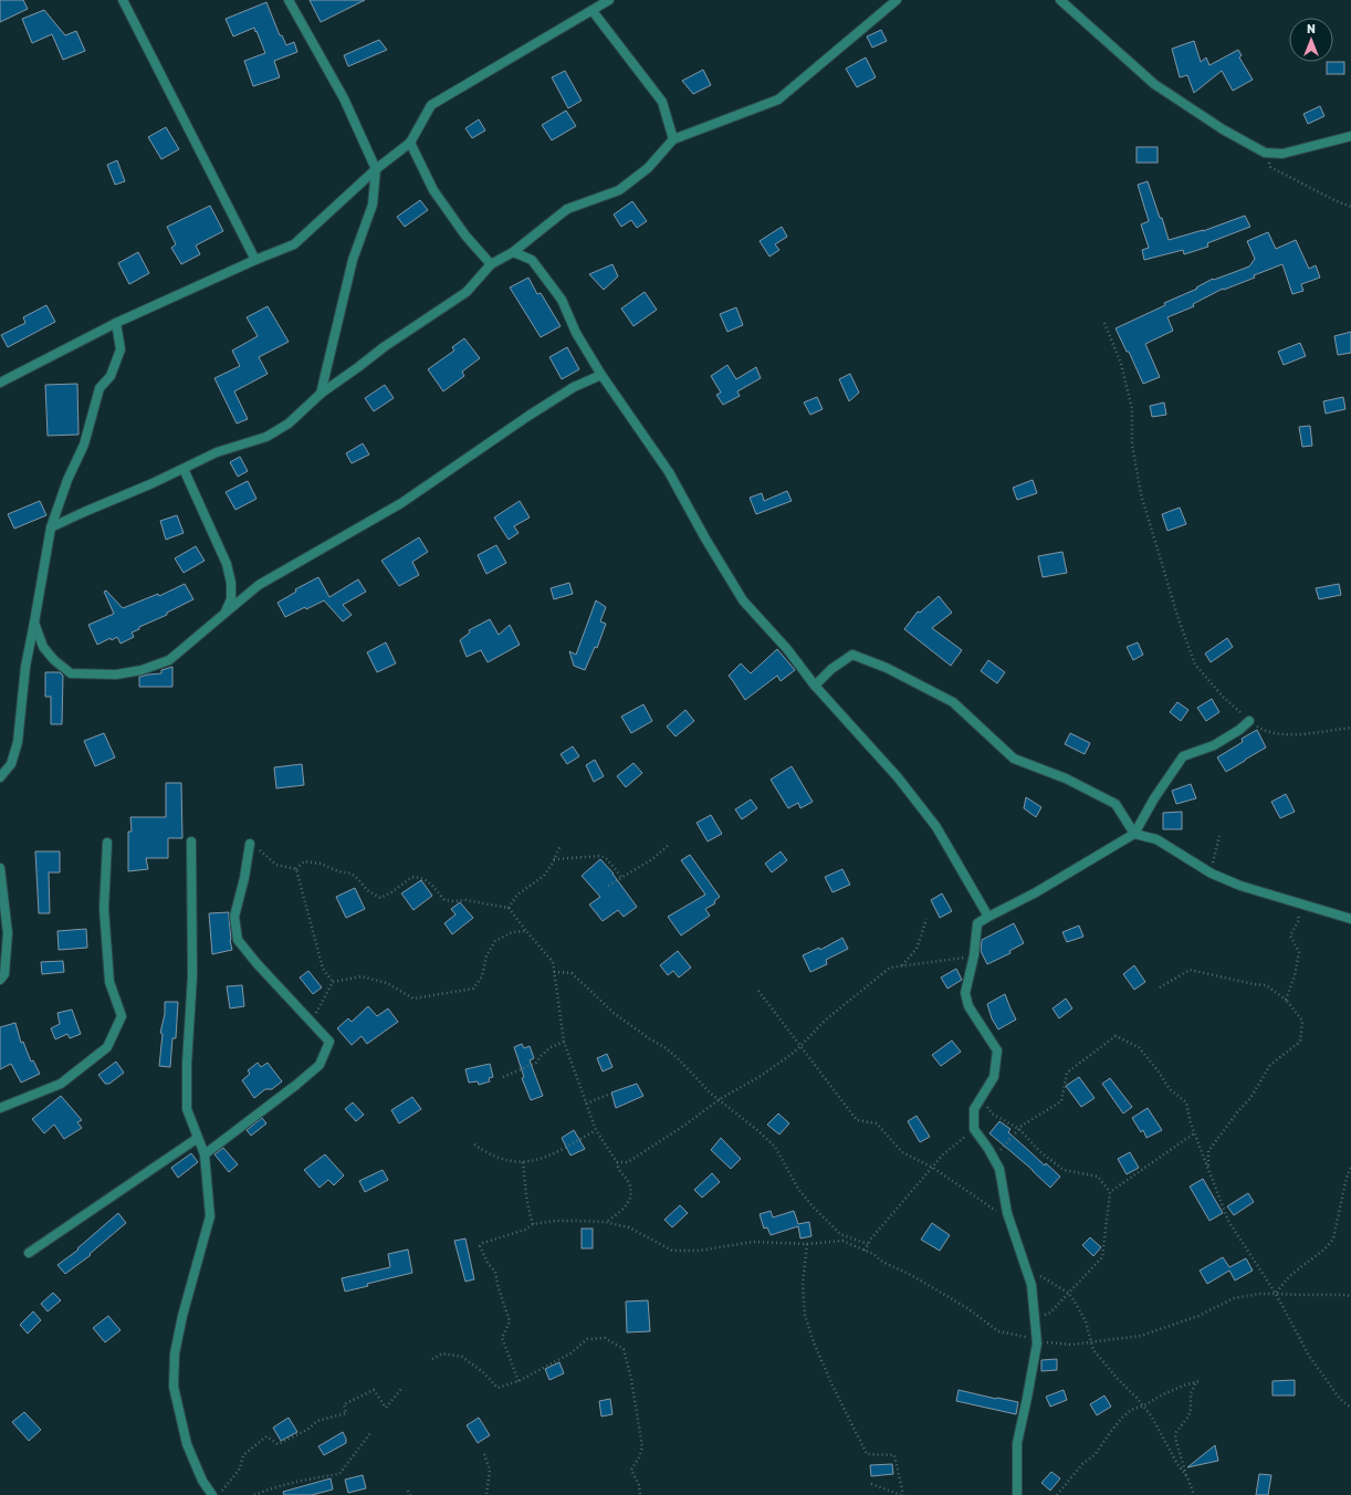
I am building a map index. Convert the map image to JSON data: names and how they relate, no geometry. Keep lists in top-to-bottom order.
{
  "north": "top"
}
